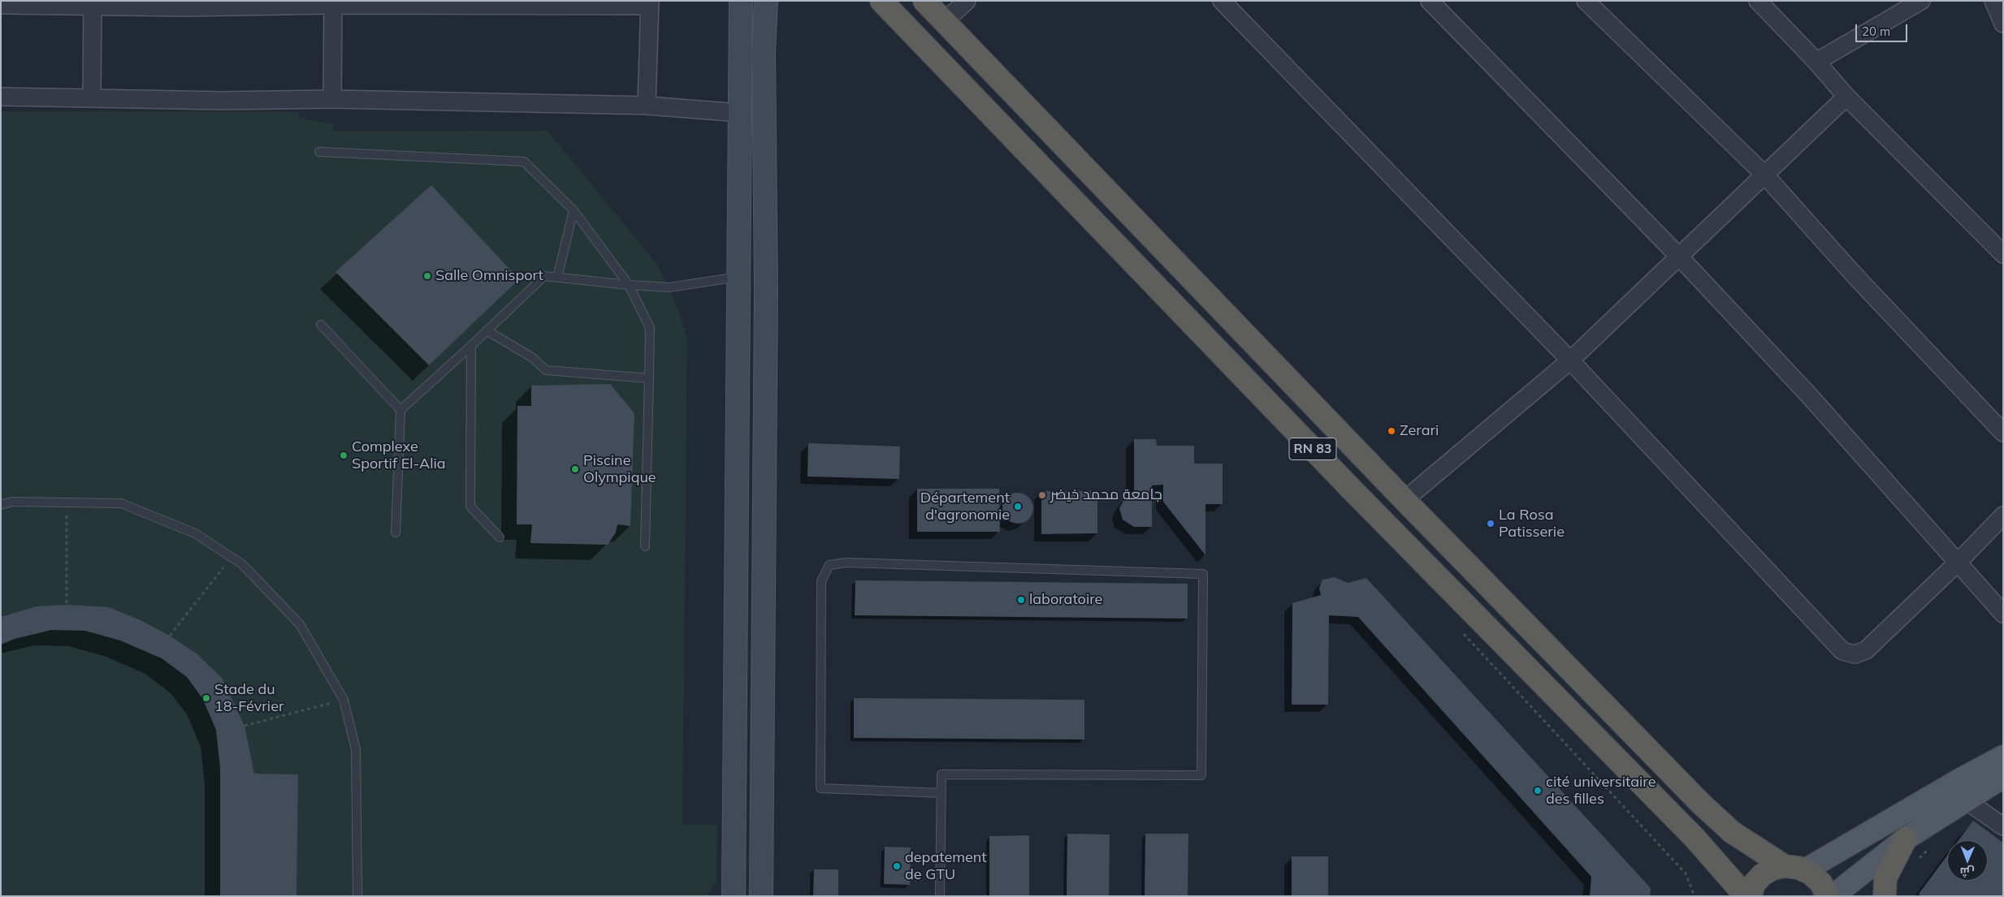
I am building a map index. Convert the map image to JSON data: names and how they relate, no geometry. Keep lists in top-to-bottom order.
{
  "streets": {
    "highway": ["RN 83"]
  },
  "places": [
    "Salle Omnisport",
    "Zerari",
    "Complexe Sportif El-Alia",
    "Piscine Olympique",
    "جامعة محمد خيضر",
    "Département d'agronomie",
    "La Rosa Patisserie",
    "laboratoire",
    "Stade du 18-Février",
    "cité universitaire des filles",
    "depatement de GTU"
  ],
  "scale_bar": "20 m",
  "north": "bottom"
}
